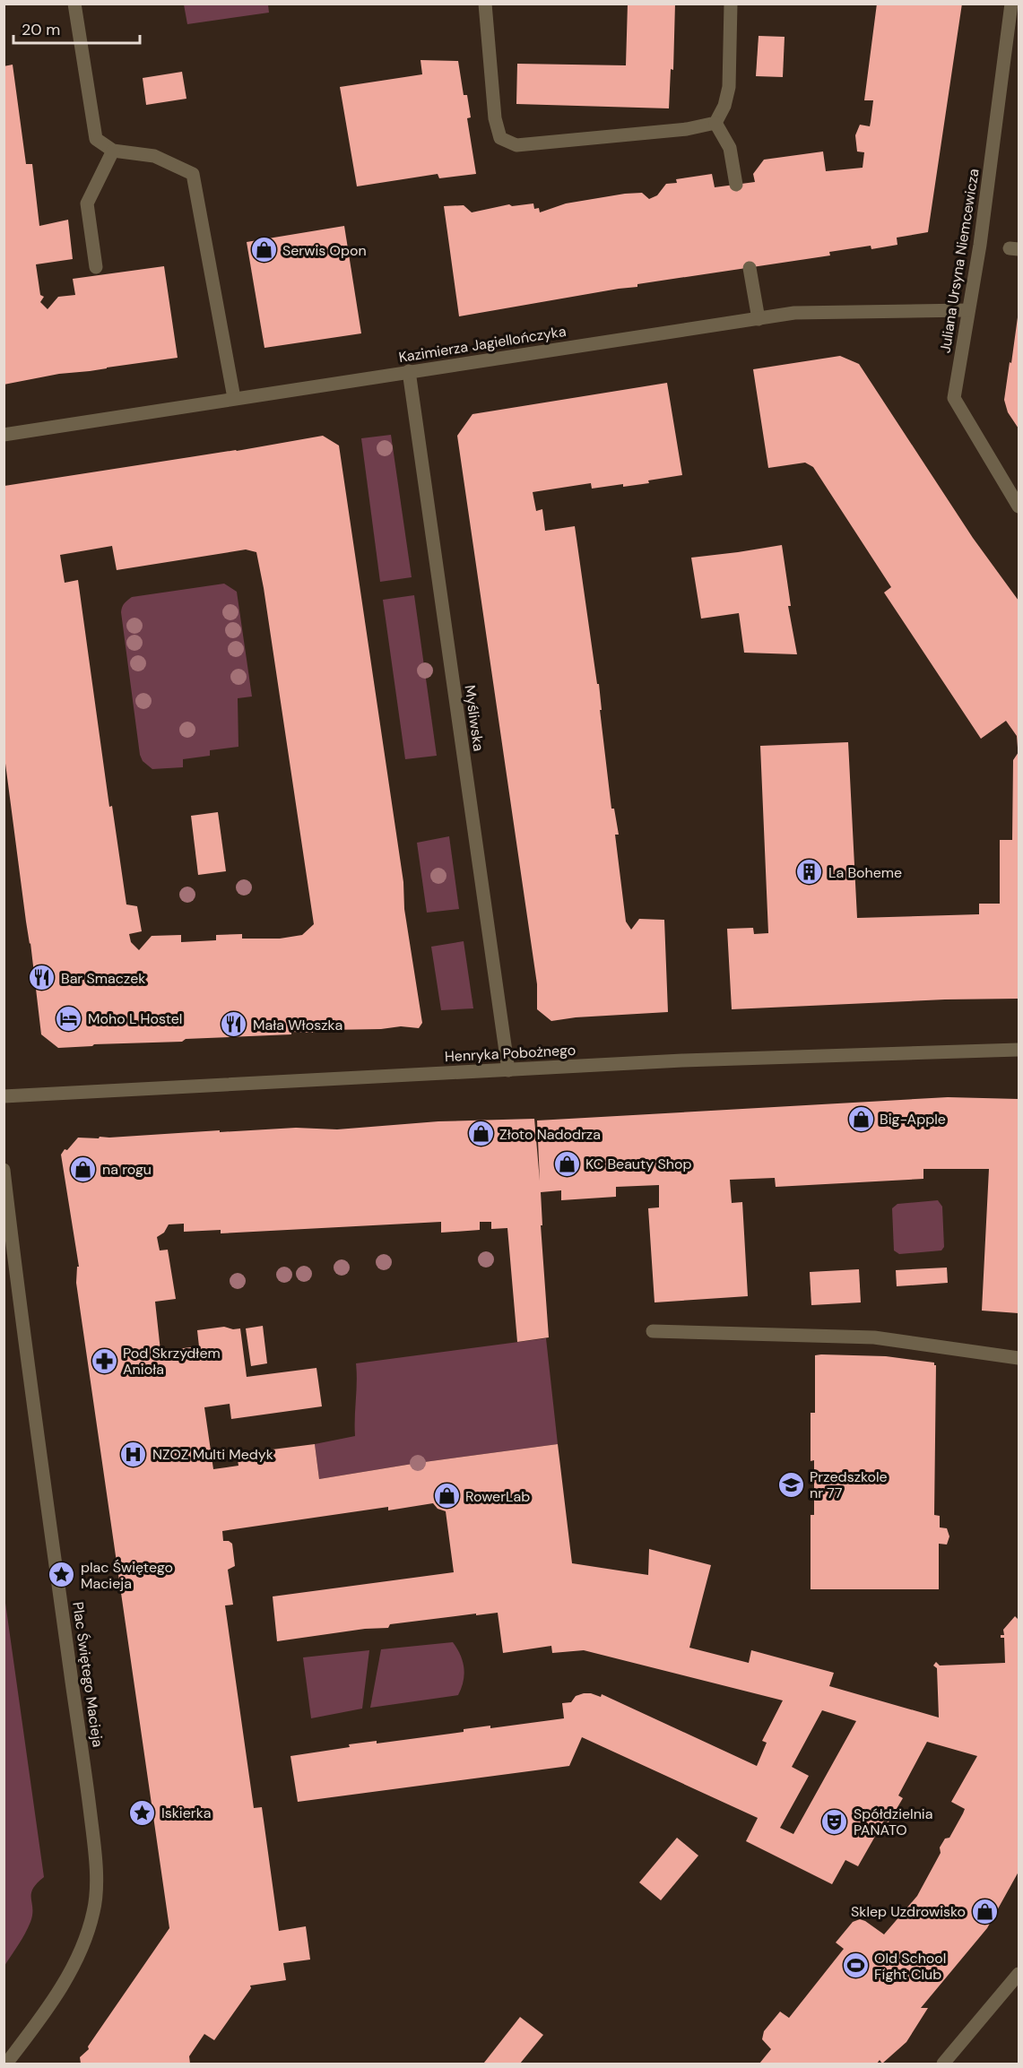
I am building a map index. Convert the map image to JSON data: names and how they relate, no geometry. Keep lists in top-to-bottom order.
{
  "streets": {
    "street": [
      "Juliana Ursyna Niemcewicza",
      "Kazimierza Jagiellończyka",
      "Myśliwska",
      "Henryka Pobożnego",
      "Plac Świętego Macieja"
    ]
  },
  "crossings": [
    ["Juliana Ursyna Niemcewicza", "Kazimierza Jagiellończyka"],
    ["Kazimierza Jagiellończyka", "Myśliwska"],
    ["Myśliwska", "Henryka Pobożnego"]
  ],
  "places": {
    "shop": [
      "Serwis Opon",
      "Big-Apple",
      "Złoto Nadodrza",
      "KC Beauty Shop",
      "na rogu",
      "RowerLab",
      "Sklep Uzdrowisko"
    ],
    "building": ["La Boheme"],
    "restaurant": ["Bar Smaczek", "Mała Włoszka"],
    "hotel": ["Moho L Hostel"],
    "pharmacy": ["Pod Skrzydłem Anioła"],
    "hospital": ["NZOZ Multi Medyk"],
    "school or university": ["Przedszkole nr 77"],
    "place": ["plac Świętego Macieja", "Iskierka"],
    "theatre": ["Spółdzielnia PANATO"],
    "sports": ["Old School Fight Club"]
  },
  "scale_bar": "20 m"
}
